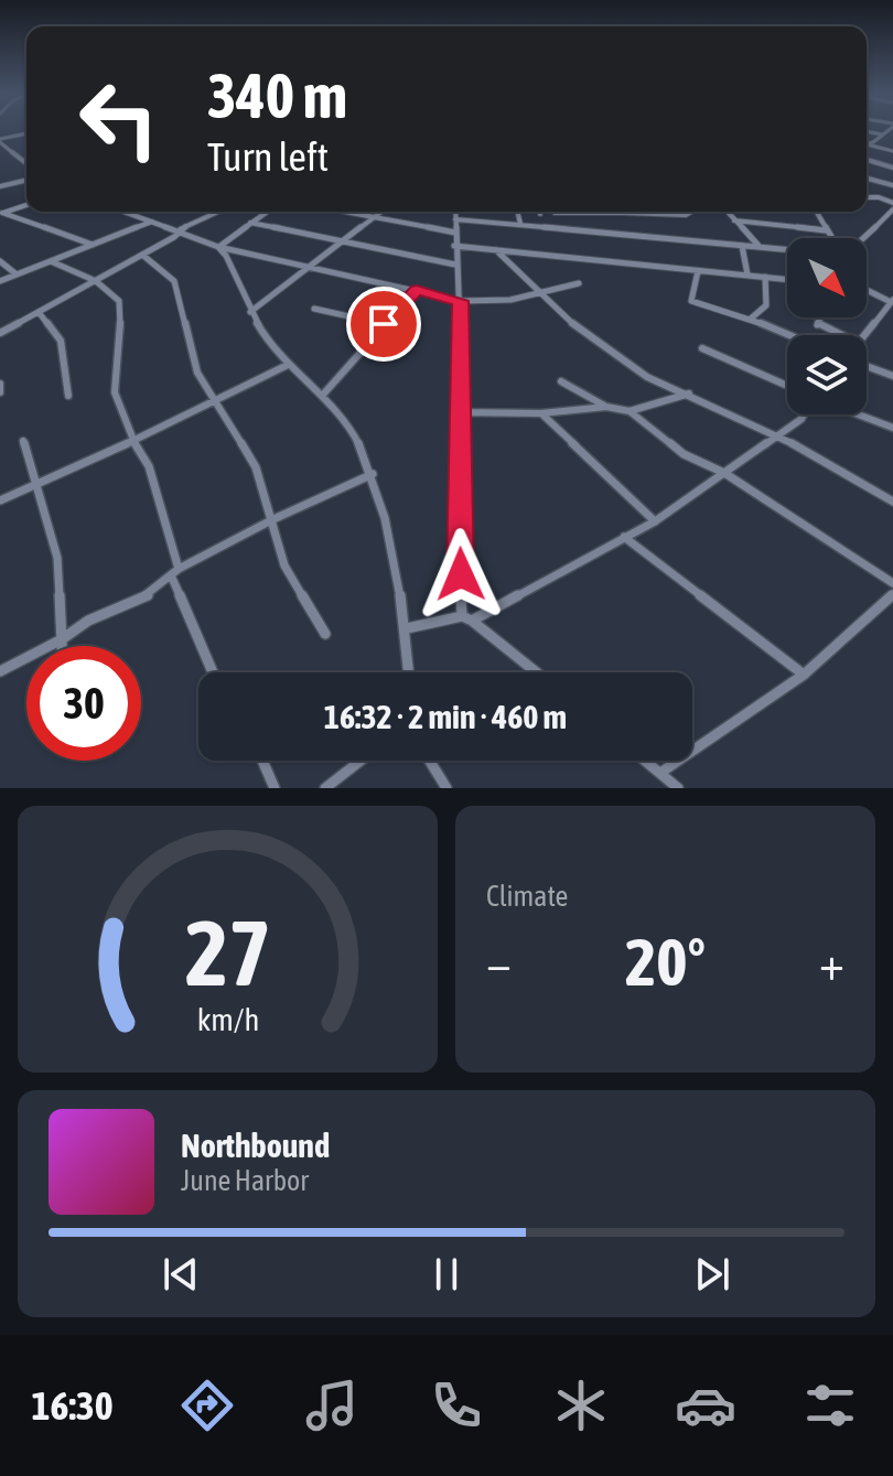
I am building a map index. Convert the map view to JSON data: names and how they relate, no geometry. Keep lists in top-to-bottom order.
{
  "north": "bottom right",
  "page": {
    "turn": ["340 m", "Turn left"],
    "limit": "30",
    "trip": "16:32 · 2 min · 460 m",
    "tile": "Climate",
    "heat": ["−", "20°", "+"],
    "song": ["Northbound", "June Harbor"],
    "tabs": "16:30",
    "gauge": ["27", "km/h"]
  }
}
